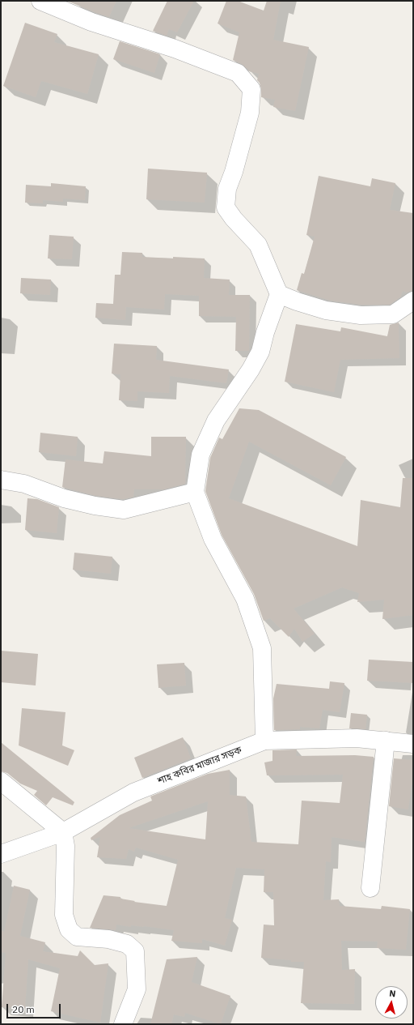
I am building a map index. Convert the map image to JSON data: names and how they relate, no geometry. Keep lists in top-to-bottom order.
{
  "streets": {
    "street": ["শাহ কবির মাজার সড়ক"]
  },
  "scale_bar": "20 m",
  "north": "top"
}
